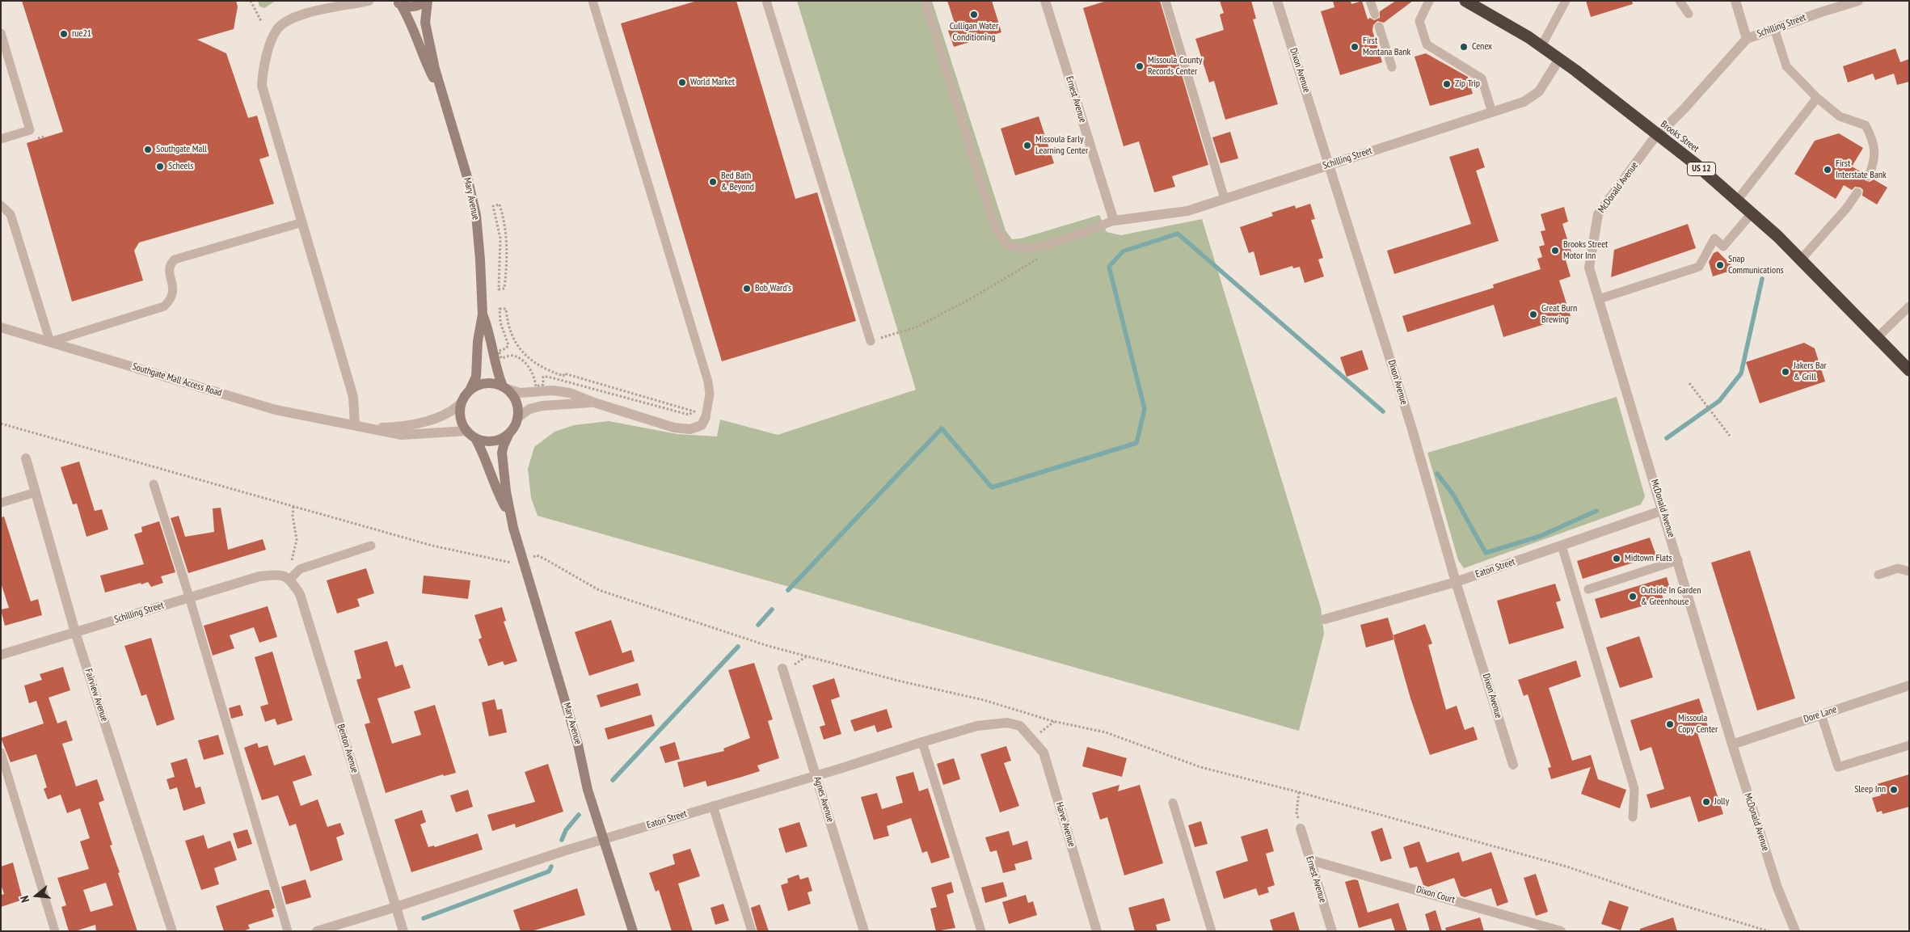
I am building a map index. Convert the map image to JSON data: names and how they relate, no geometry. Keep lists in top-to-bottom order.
{
  "streets": {
    "highway": ["Brooks Street", "US 12"],
    "street": [
      "Schilling Street",
      "Dixon Avenue",
      "Ernest Avenue",
      "McDonald Avenue",
      "Mary Avenue",
      "Southgate Mall Access Road",
      "Eaton Street",
      "Fairview Avenue",
      "Dore Lane",
      "Benton Avenue",
      "Agnes Avenue",
      "Harve Avenue",
      "Dixon Court"
    ]
  },
  "crossings": [
    ["Schilling Street", "Dixon Avenue"],
    ["Schilling Street", "Ernest Avenue"],
    ["Schilling Street", "Brooks Street"],
    ["Schilling Street", "McDonald Avenue"],
    ["Schilling Street", "Fairview Avenue"],
    ["Schilling Street", "Benton Avenue"],
    ["Dixon Avenue", "Eaton Street"],
    ["Ernest Avenue", "Dixon Court"],
    ["Brooks Street", "McDonald Avenue"],
    ["McDonald Avenue", "Eaton Street"],
    ["McDonald Avenue", "Dore Lane"],
    ["Mary Avenue", "Southgate Mall Access Road"],
    ["Mary Avenue", "Eaton Street"],
    ["Eaton Street", "Benton Avenue"],
    ["Eaton Street", "Agnes Avenue"],
    ["Eaton Street", "Harve Avenue"]
  ],
  "places": [
    "Culligan Water Conditioning",
    "rue21",
    "First Montana Bank",
    "Cenex",
    "Missoula County Records Center",
    "World Market",
    "Zip Trip",
    "Missoula Early Learning Center",
    "Southgate Mall",
    "Scheels",
    "First Interstate Bank",
    "Bed Bath & Beyond",
    "Brooks Street Motor Inn",
    "Snap Communications",
    "Bob Ward's",
    "Great Burn Brewing",
    "Jakers Bar & Grill",
    "Midtown Flats",
    "Outside In Garden & Greenhouse",
    "Missoula Copy Center",
    "Sleep Inn",
    "Jolly"
  ],
  "north": "left"
}
